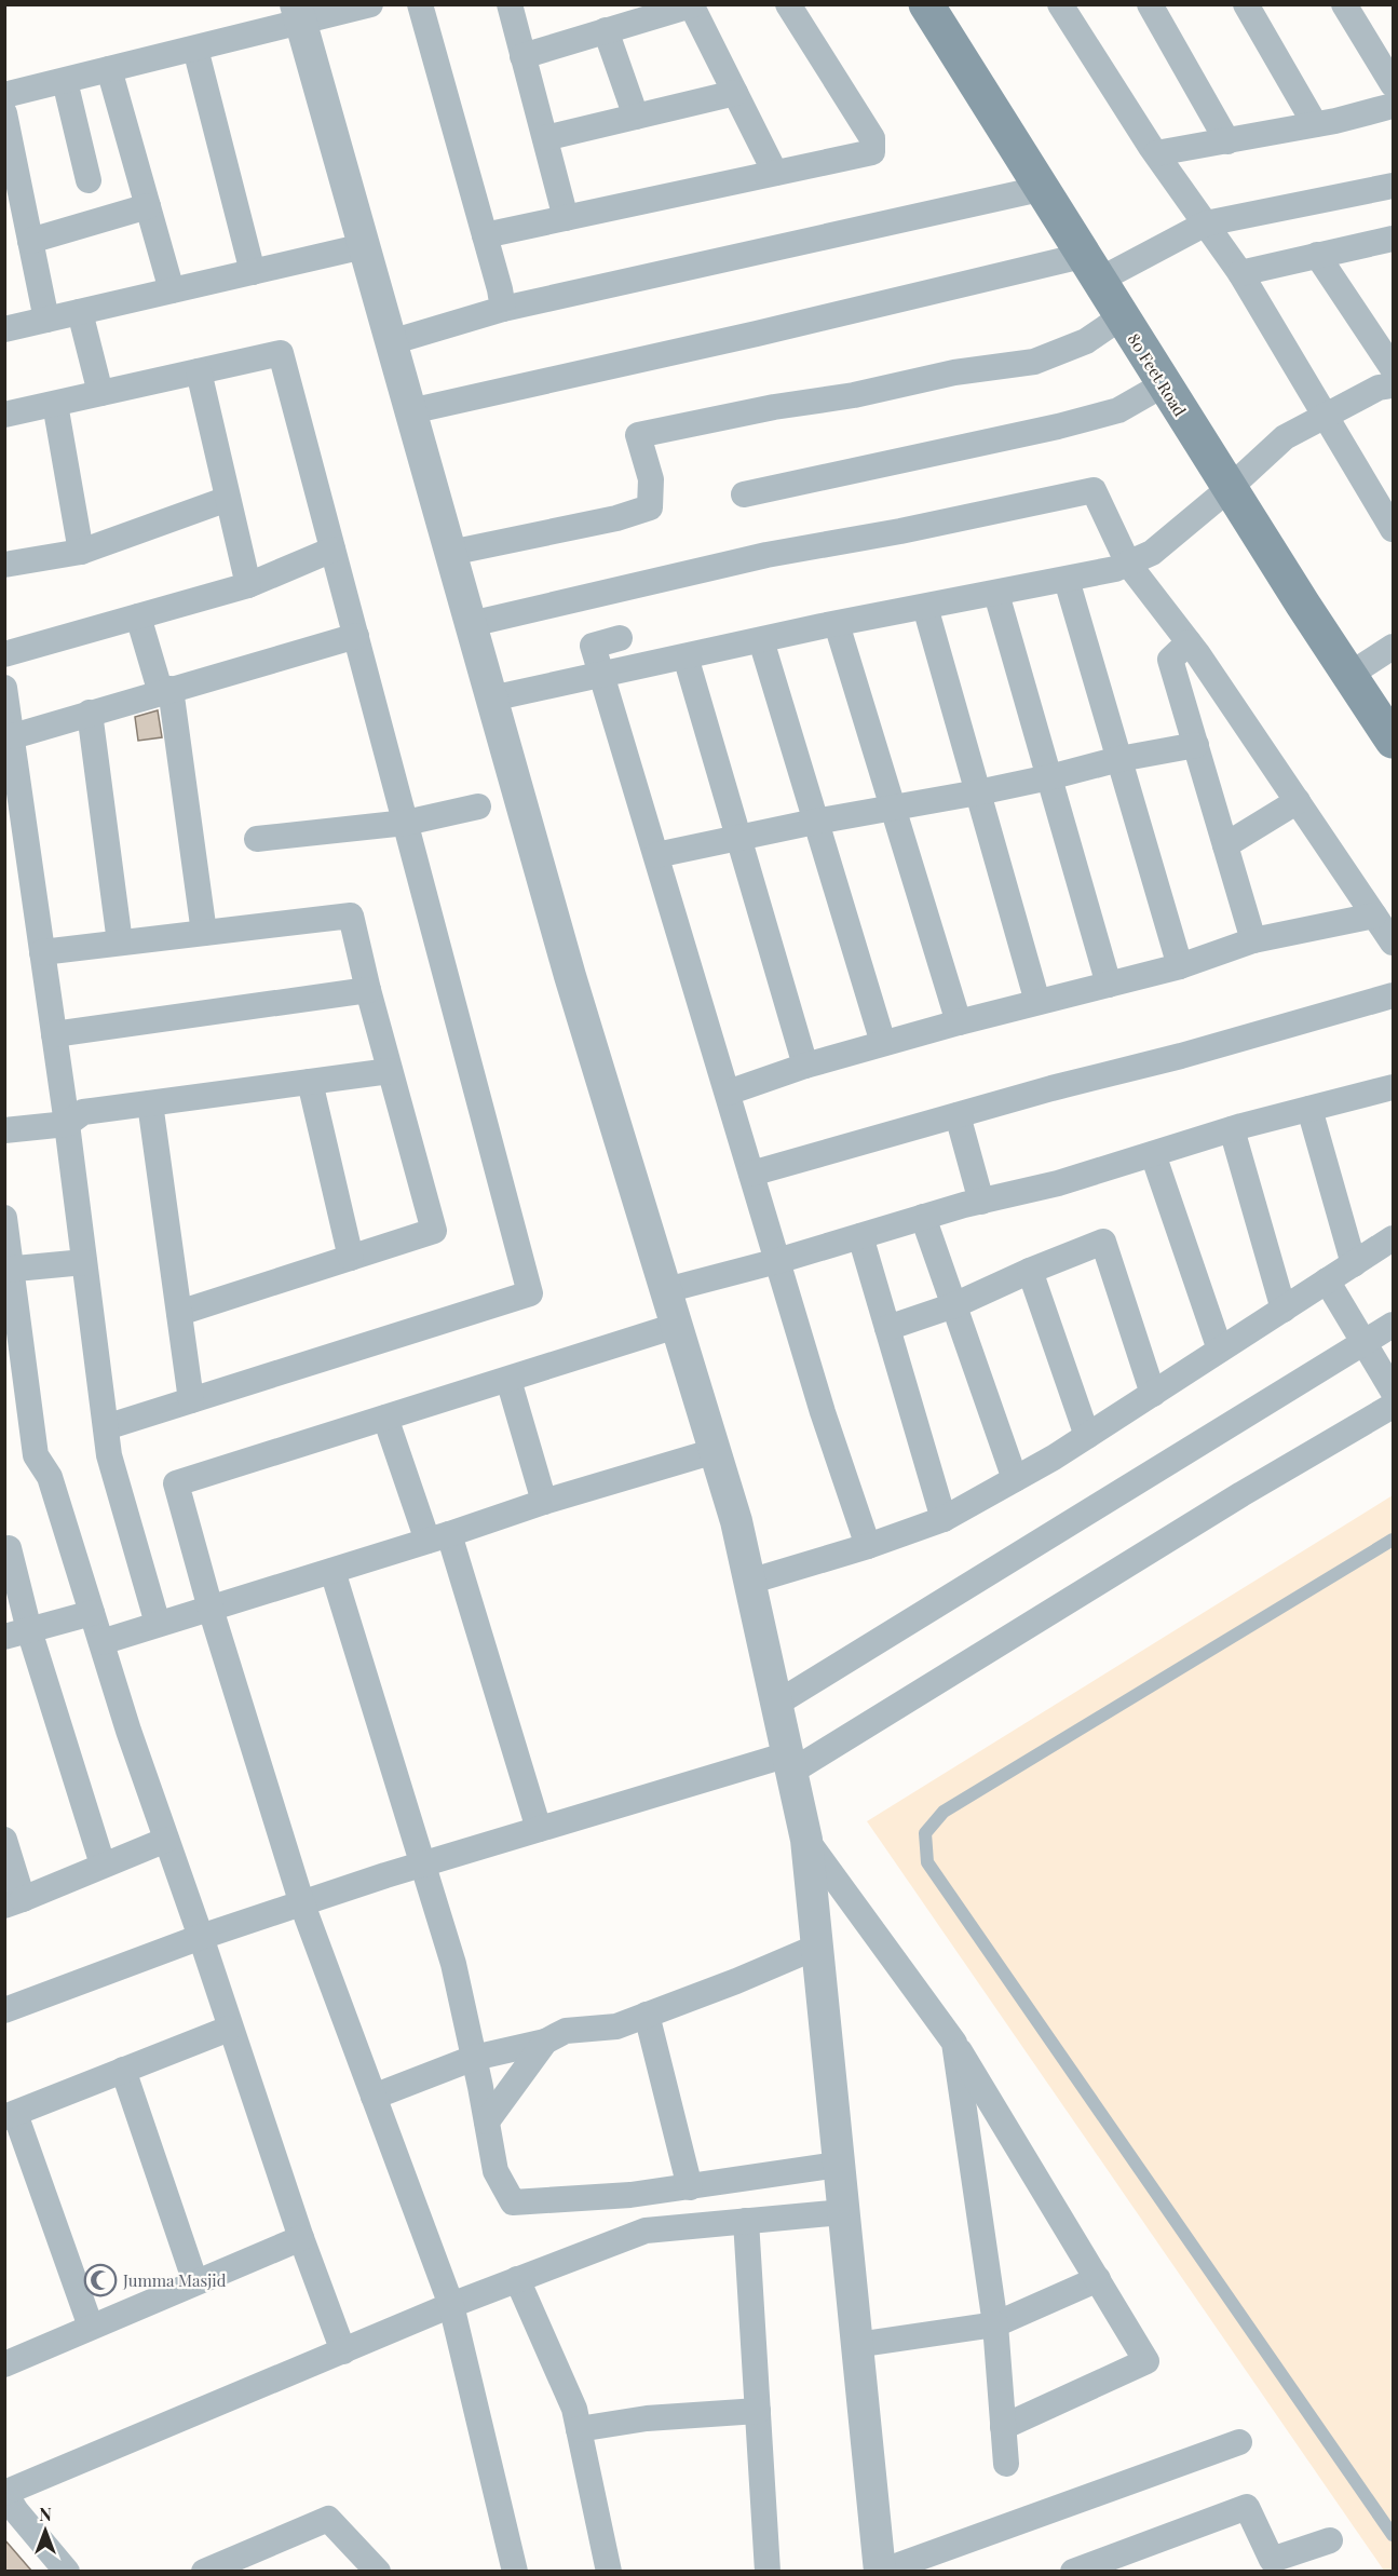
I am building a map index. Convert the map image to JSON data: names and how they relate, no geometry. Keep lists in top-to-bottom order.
{
  "streets": {
    "main road": ["80 Feet Road"]
  },
  "places": {
    "mosque": ["Jumma Masjid"]
  },
  "north": "top"
}
